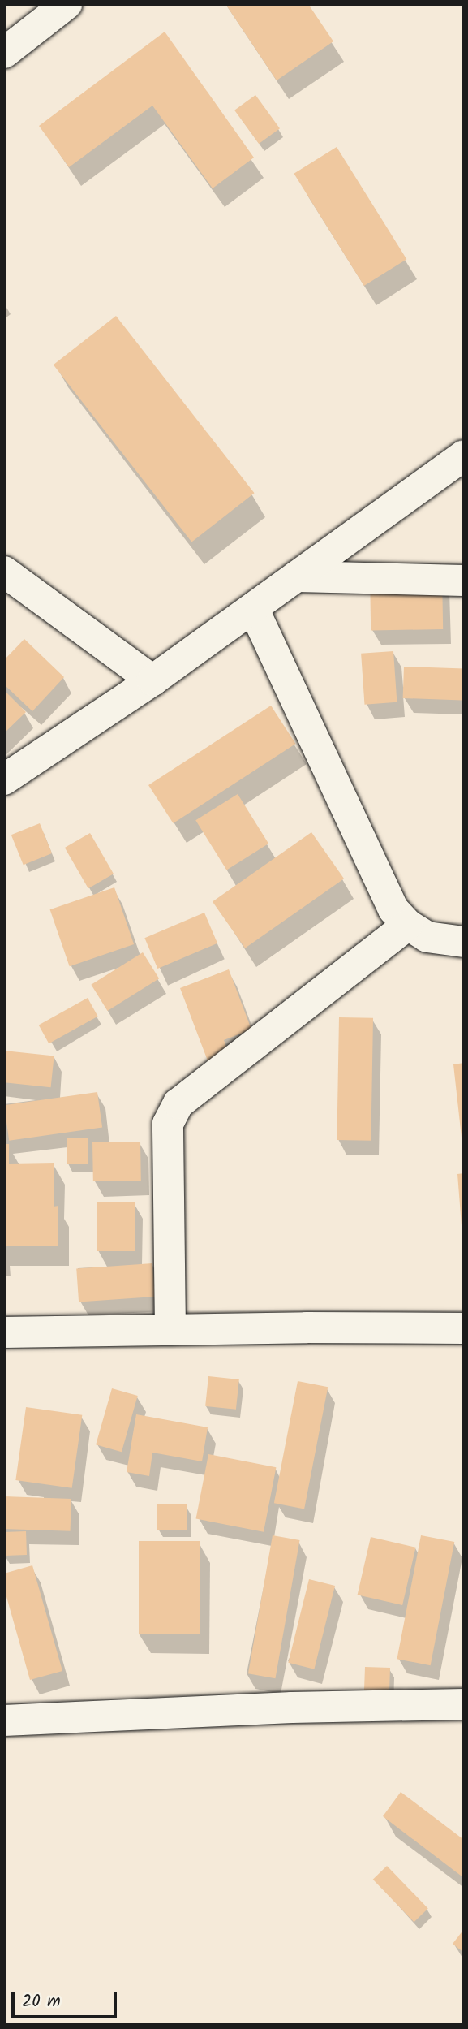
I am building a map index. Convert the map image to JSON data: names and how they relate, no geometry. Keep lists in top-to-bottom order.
{
  "scale_bar": "20 m"
}
